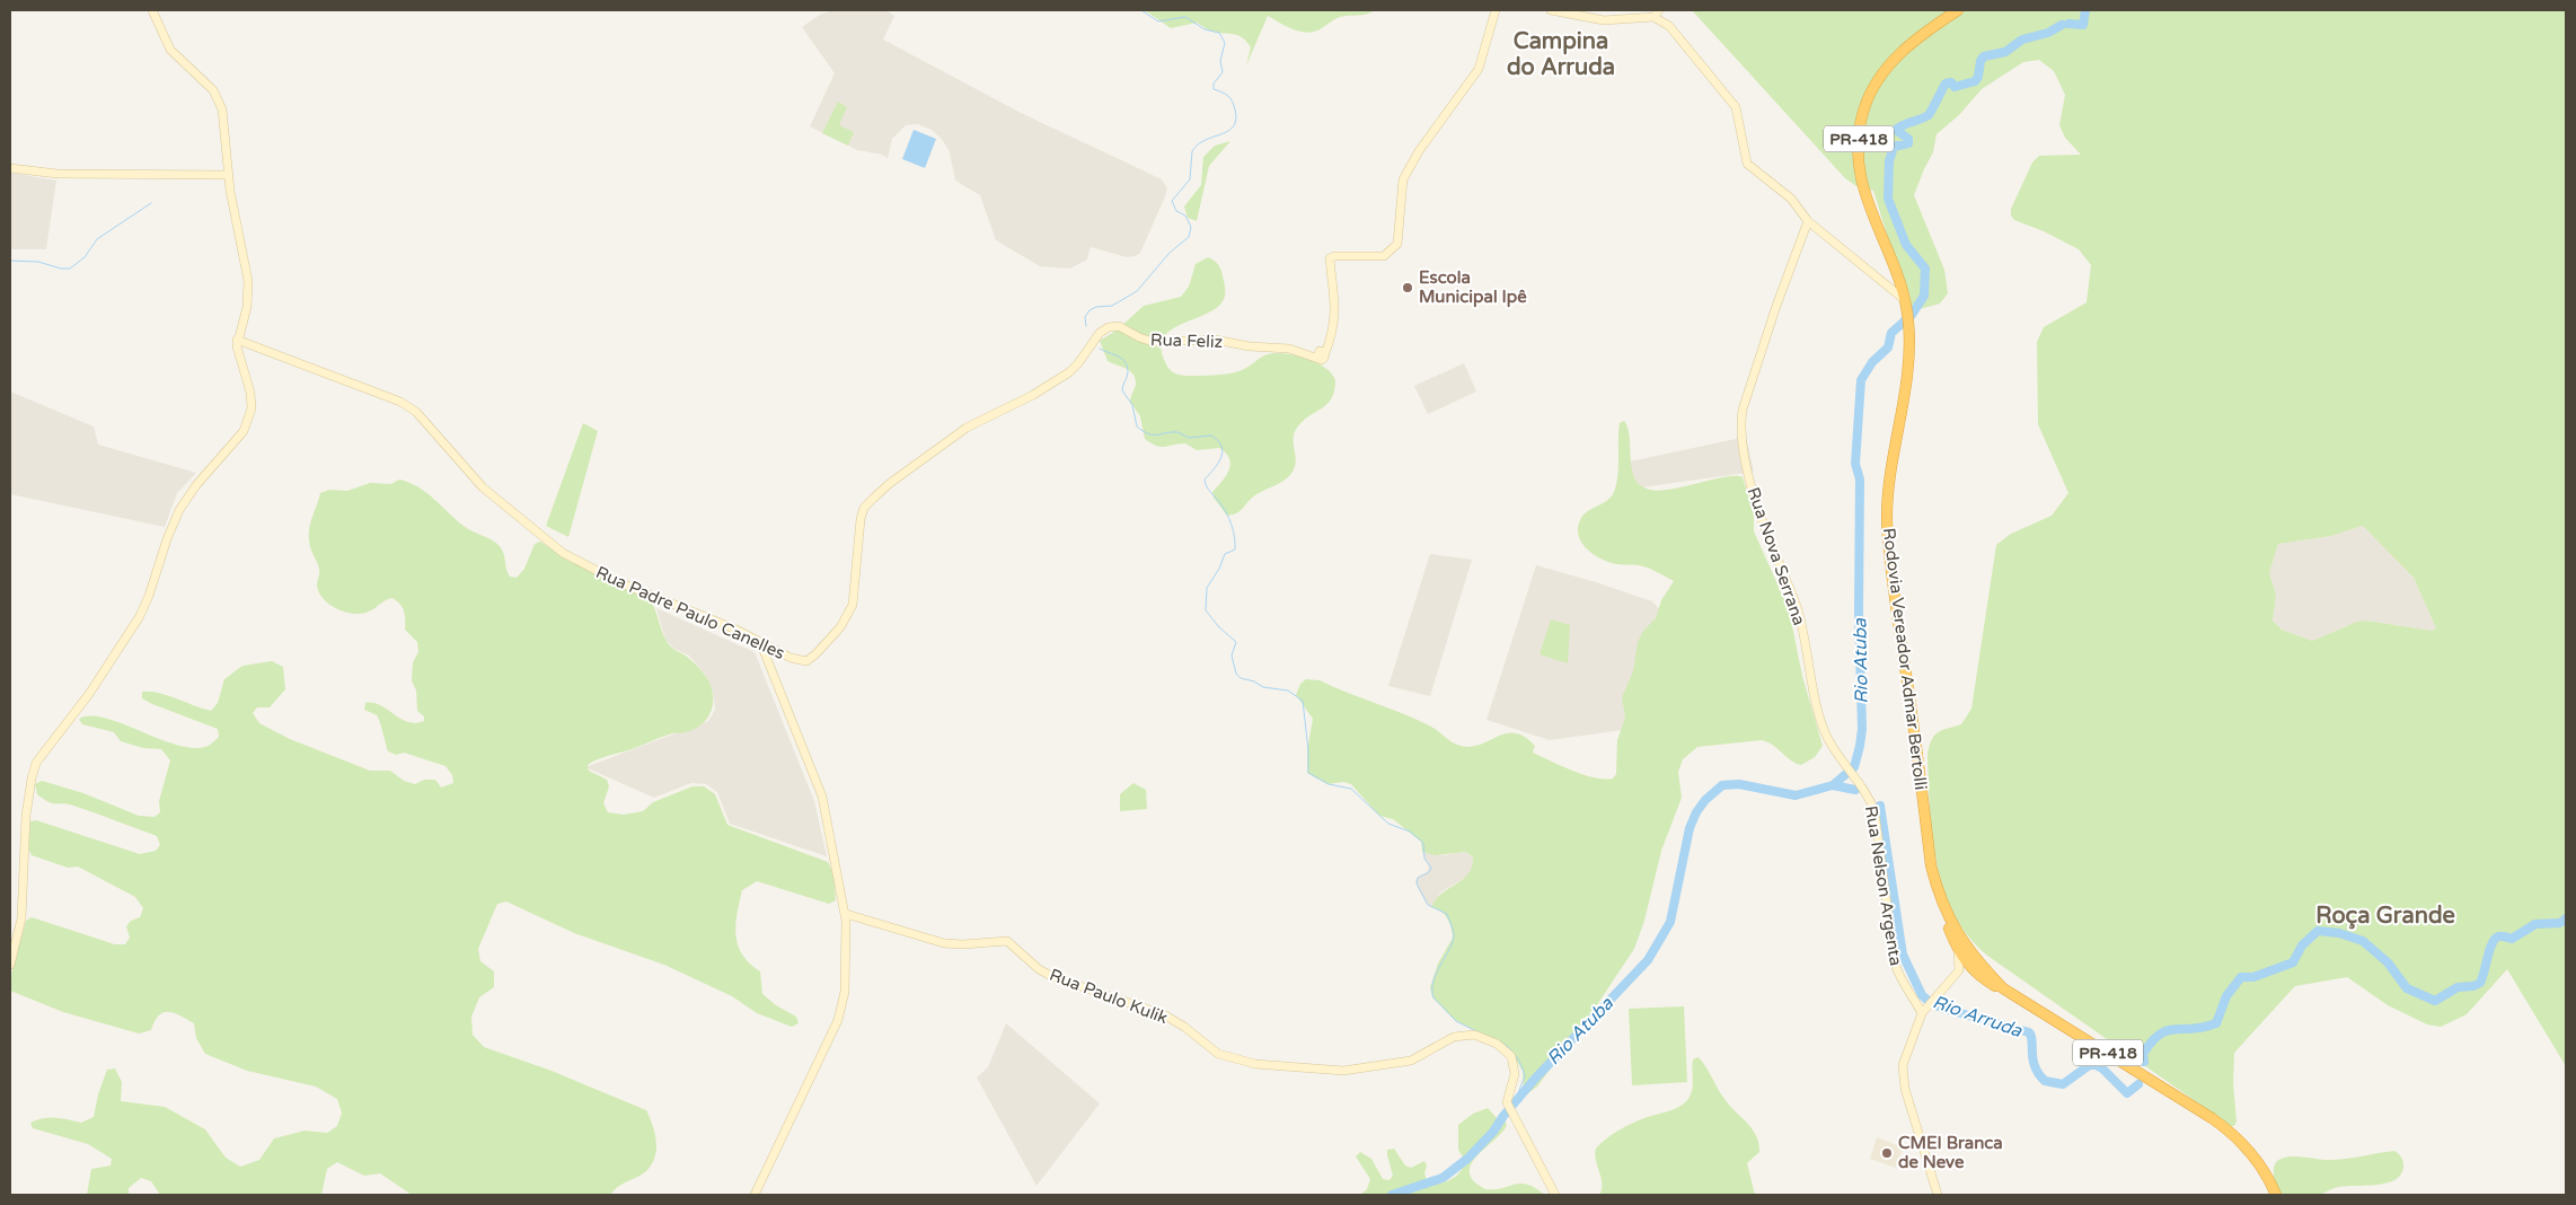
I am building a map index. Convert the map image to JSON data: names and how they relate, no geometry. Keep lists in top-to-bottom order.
{
  "streets": {
    "highway": ["PR-418", "Rodovia Vereador Admar Bertolli"],
    "street": [
      "Rua Feliz",
      "Rua Nova Serrana",
      "Rua Padre Paulo Canelles",
      "Rua Nelson Argenta",
      "Rua Paulo Kulik"
    ]
  },
  "crossings": [
    ["Rua Feliz", "Rua Padre Paulo Canelles"],
    ["Rua Nova Serrana", "Rua Nelson Argenta"]
  ],
  "districts": ["Campina do Arruda", "Roça Grande"],
  "water": ["Rio Atuba", "Rio Arruda"],
  "places": ["Escola Municipal Ipê", "CMEI Branca de Neve"]
}
